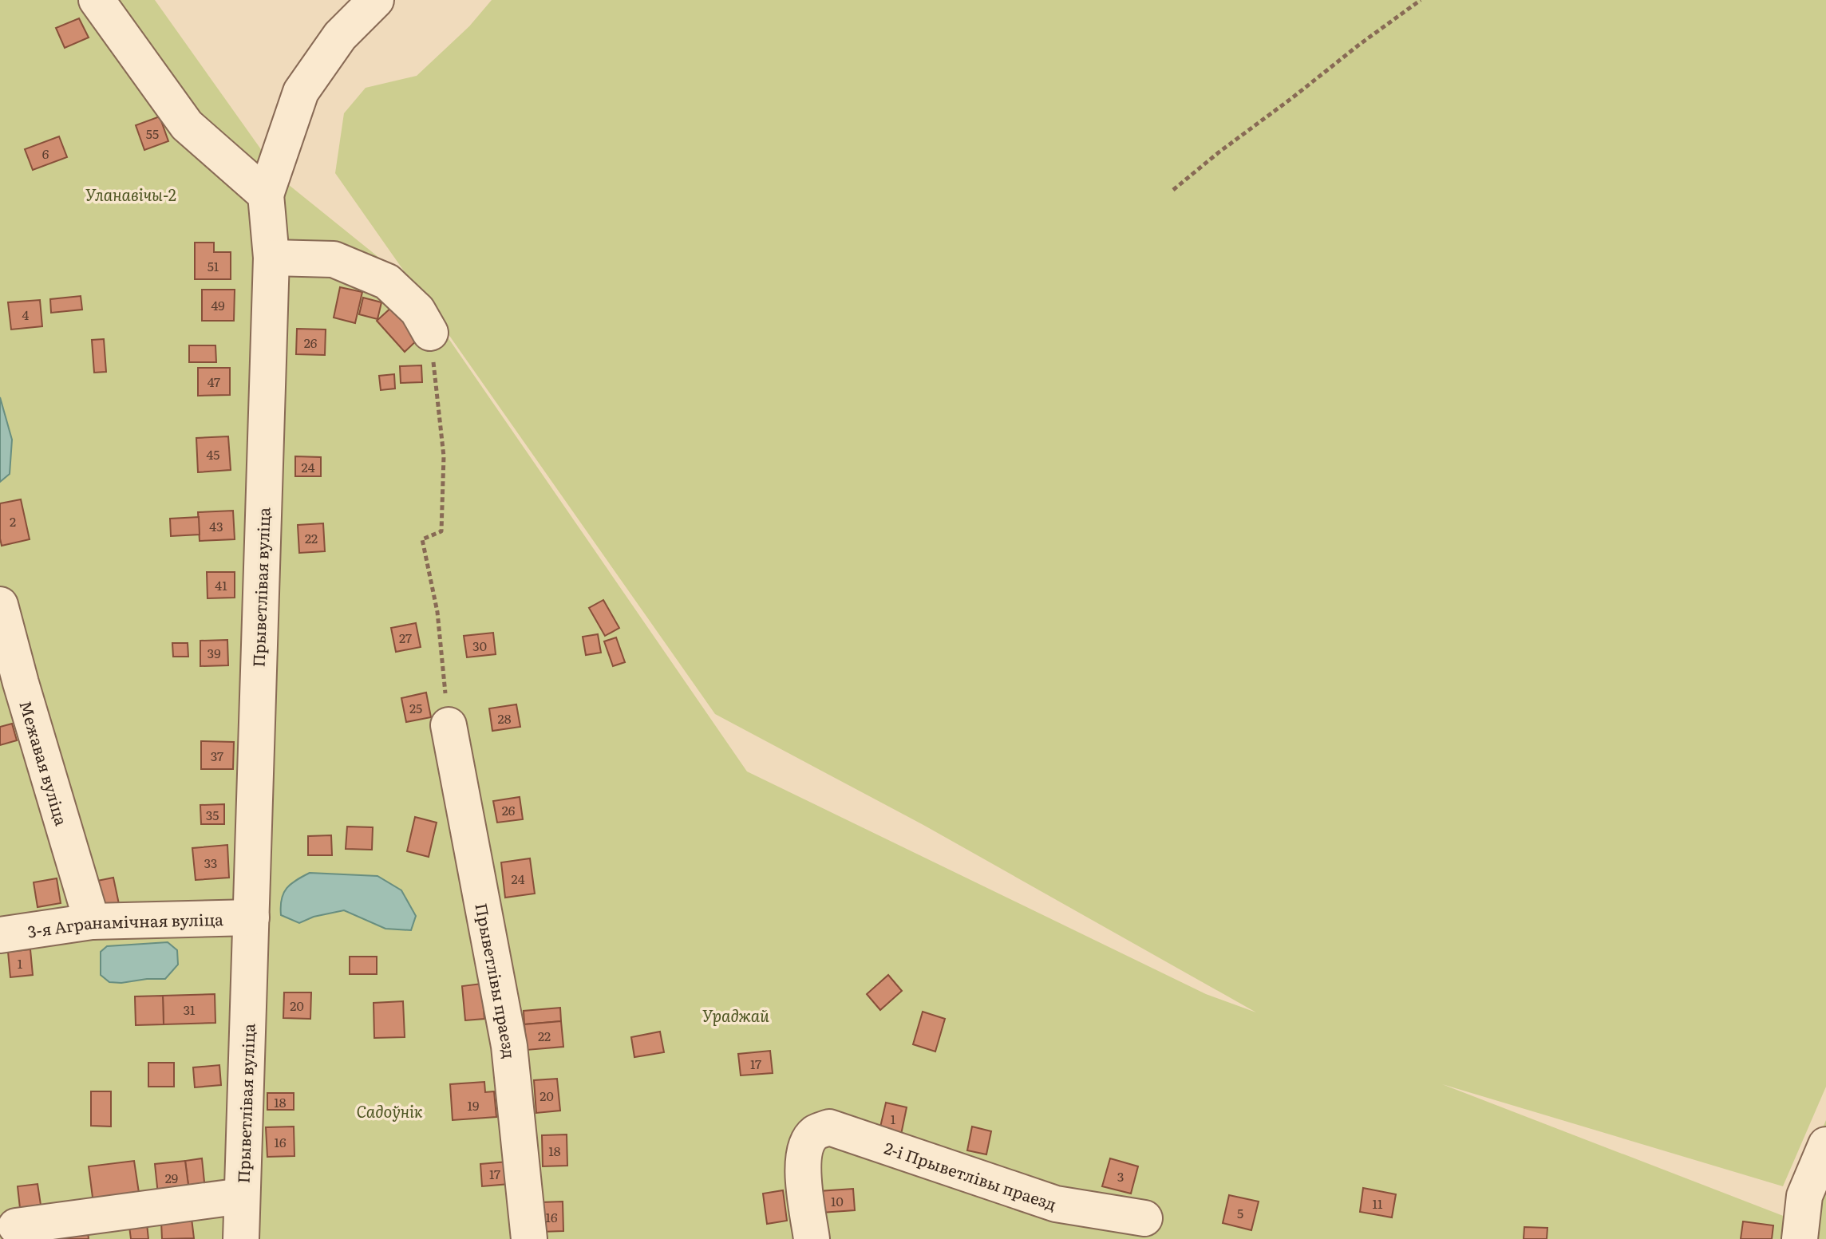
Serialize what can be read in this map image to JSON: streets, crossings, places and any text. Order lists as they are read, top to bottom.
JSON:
{
  "streets": {
    "street": [
      "Прыветлівая вуліца",
      "Межавая вуліца",
      "3-я Агранамічная вуліца",
      "Прыветлівы праезд",
      "2-і Прыветлівы праезд"
    ]
  },
  "crossings": [
    ["Прыветлівая вуліца", "3-я Агранамічная вуліца"],
    ["Межавая вуліца", "3-я Агранамічная вуліца"]
  ],
  "parks": ["Уланавічы-2", "Ураджай", "Садоўнік"],
  "house_numbers": [
    "55",
    "6",
    "51",
    "49",
    "4",
    "26",
    "47",
    "45",
    "24",
    "2",
    "43",
    "22",
    "41",
    "27",
    "30",
    "39",
    "25",
    "28",
    "37",
    "26",
    "35",
    "33",
    "24",
    "1",
    "20",
    "31",
    "22",
    "17",
    "20",
    "18",
    "19",
    "1",
    "16",
    "18",
    "17",
    "3",
    "29",
    "10",
    "11",
    "5",
    "16"
  ]
}
